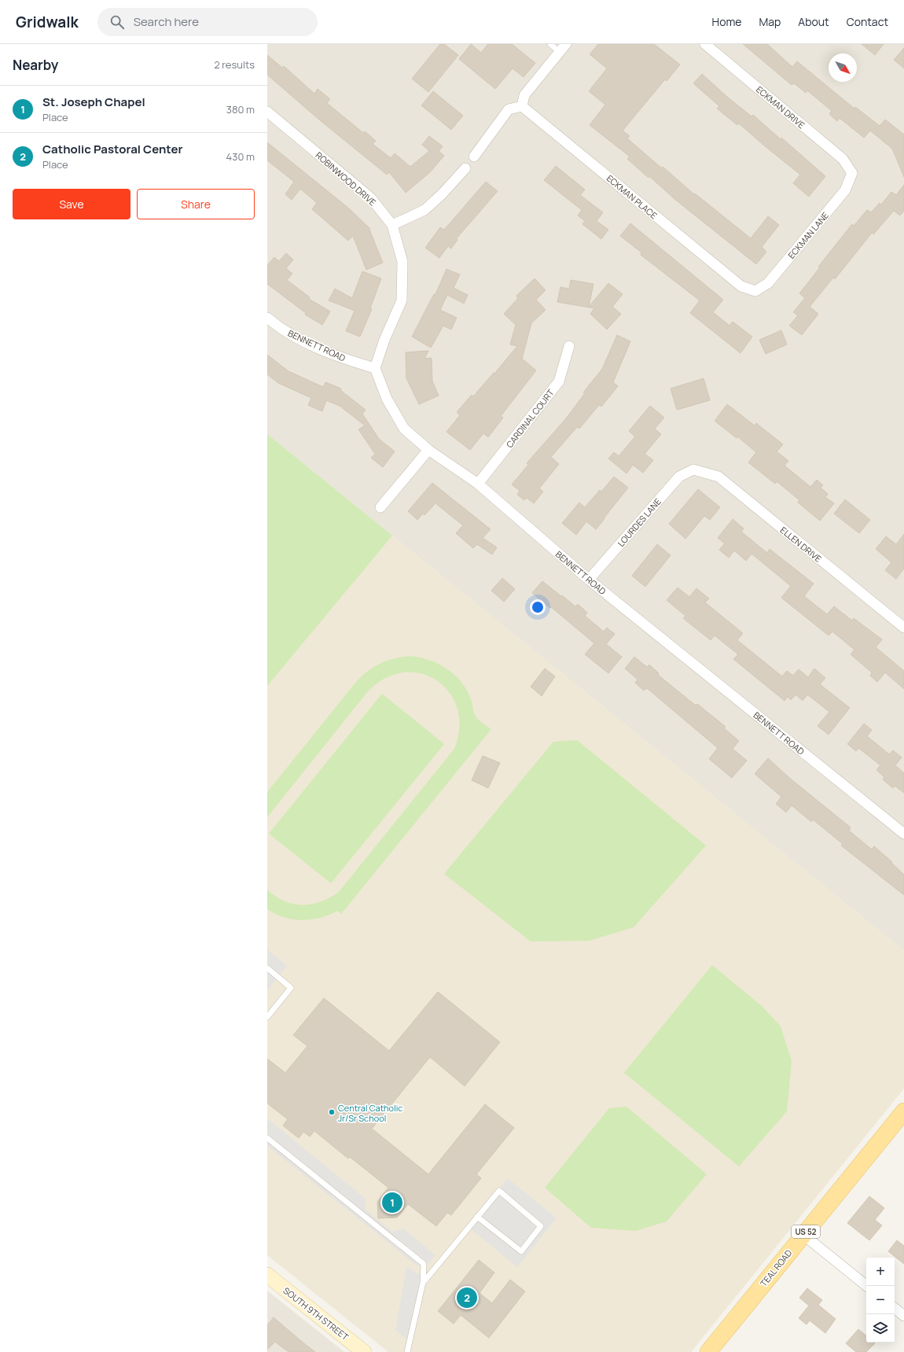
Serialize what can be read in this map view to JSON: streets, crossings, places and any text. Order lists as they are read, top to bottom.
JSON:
{
  "streets": {
    "main road": ["US 52", "TEAL ROAD"],
    "street": [
      "ECKMAN DRIVE",
      "ROBINWOOD DRIVE",
      "ECKMAN PLACE",
      "ECKMAN LANE",
      "BENNETT ROAD",
      "CARDINAL COURT",
      "LOURDES LANE",
      "ELLEN DRIVE",
      "SOUTH 9TH STREET"
    ]
  },
  "crossings": [
    ["ECKMAN DRIVE", "ECKMAN LANE"],
    ["ROBINWOOD DRIVE", "BENNETT ROAD"],
    ["ECKMAN PLACE", "ECKMAN LANE"],
    ["BENNETT ROAD", "CARDINAL COURT"],
    ["BENNETT ROAD", "LOURDES LANE"],
    ["LOURDES LANE", "ELLEN DRIVE"]
  ],
  "places": ["Central Catholic Jr/Sr School"],
  "north": "bottom right",
  "page": {
    "header": "Gridwalk",
    "search": "Search here",
    "nav": [
      "Home",
      "Map",
      "About",
      "Contact"
    ],
    "heading": ["Nearby", "2 results"],
    "list": [
      {
        "mark": "1",
        "name": "St. Joseph Chapel",
        "note": "Place",
        "value": "380 m"
      },
      {
        "mark": "2",
        "name": "Catholic Pastoral Center",
        "note": "Place",
        "value": "430 m"
      }
    ],
    "buttons": ["Save", "Share"],
    "pins": ["1", "2"],
    "map_buttons": ["+", "−"]
  }
}
